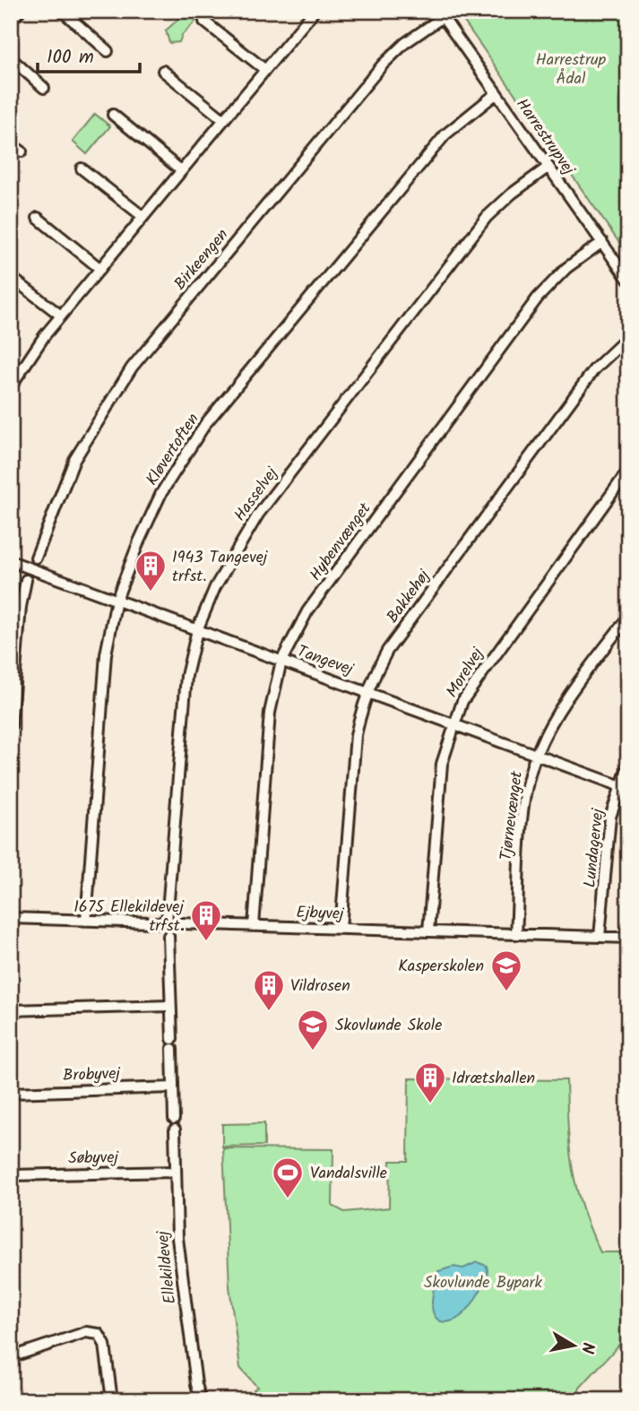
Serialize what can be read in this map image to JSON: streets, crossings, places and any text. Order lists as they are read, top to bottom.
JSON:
{
  "streets": {
    "street": [
      "Harrestrupvej",
      "Birkeengen",
      "Kløvertoften",
      "Hasselvej",
      "Hybenvænget",
      "Bakkehøj",
      "Tangevej",
      "Morelvej",
      "Tjørnevænget",
      "Lundagervej",
      "Ejbyvej",
      "Brobyvej",
      "Søbyvej",
      "Ellekildevej"
    ]
  },
  "crossings": [
    ["Harrestrupvej", "Birkeengen"],
    ["Harrestrupvej", "Kløvertoften"],
    ["Harrestrupvej", "Hasselvej"],
    ["Harrestrupvej", "Hybenvænget"],
    ["Kløvertoften", "Tangevej"],
    ["Kløvertoften", "Ejbyvej"],
    ["Hasselvej", "Tangevej"],
    ["Hasselvej", "Ejbyvej"],
    ["Hybenvænget", "Tangevej"],
    ["Hybenvænget", "Ejbyvej"],
    ["Bakkehøj", "Tangevej"],
    ["Bakkehøj", "Ejbyvej"],
    ["Tangevej", "Morelvej"],
    ["Tangevej", "Tjørnevænget"],
    ["Tangevej", "Lundagervej"],
    ["Morelvej", "Ejbyvej"],
    ["Tjørnevænget", "Ejbyvej"],
    ["Lundagervej", "Ejbyvej"],
    ["Søbyvej", "Ellekildevej"]
  ],
  "parks": ["Harrestrup Ådal", "Skovlunde Bypark"],
  "places": {
    "building": [
      "1943 Tangevej trfst.",
      "1675 Ellekildevej trfst.",
      "Vildrosen",
      "Idrætshallen"
    ],
    "school or university": ["Kasperskolen", "Skovlunde Skole"],
    "sports": ["Vandalsville"]
  },
  "scale_bar": "100 m",
  "north": "right"
}
